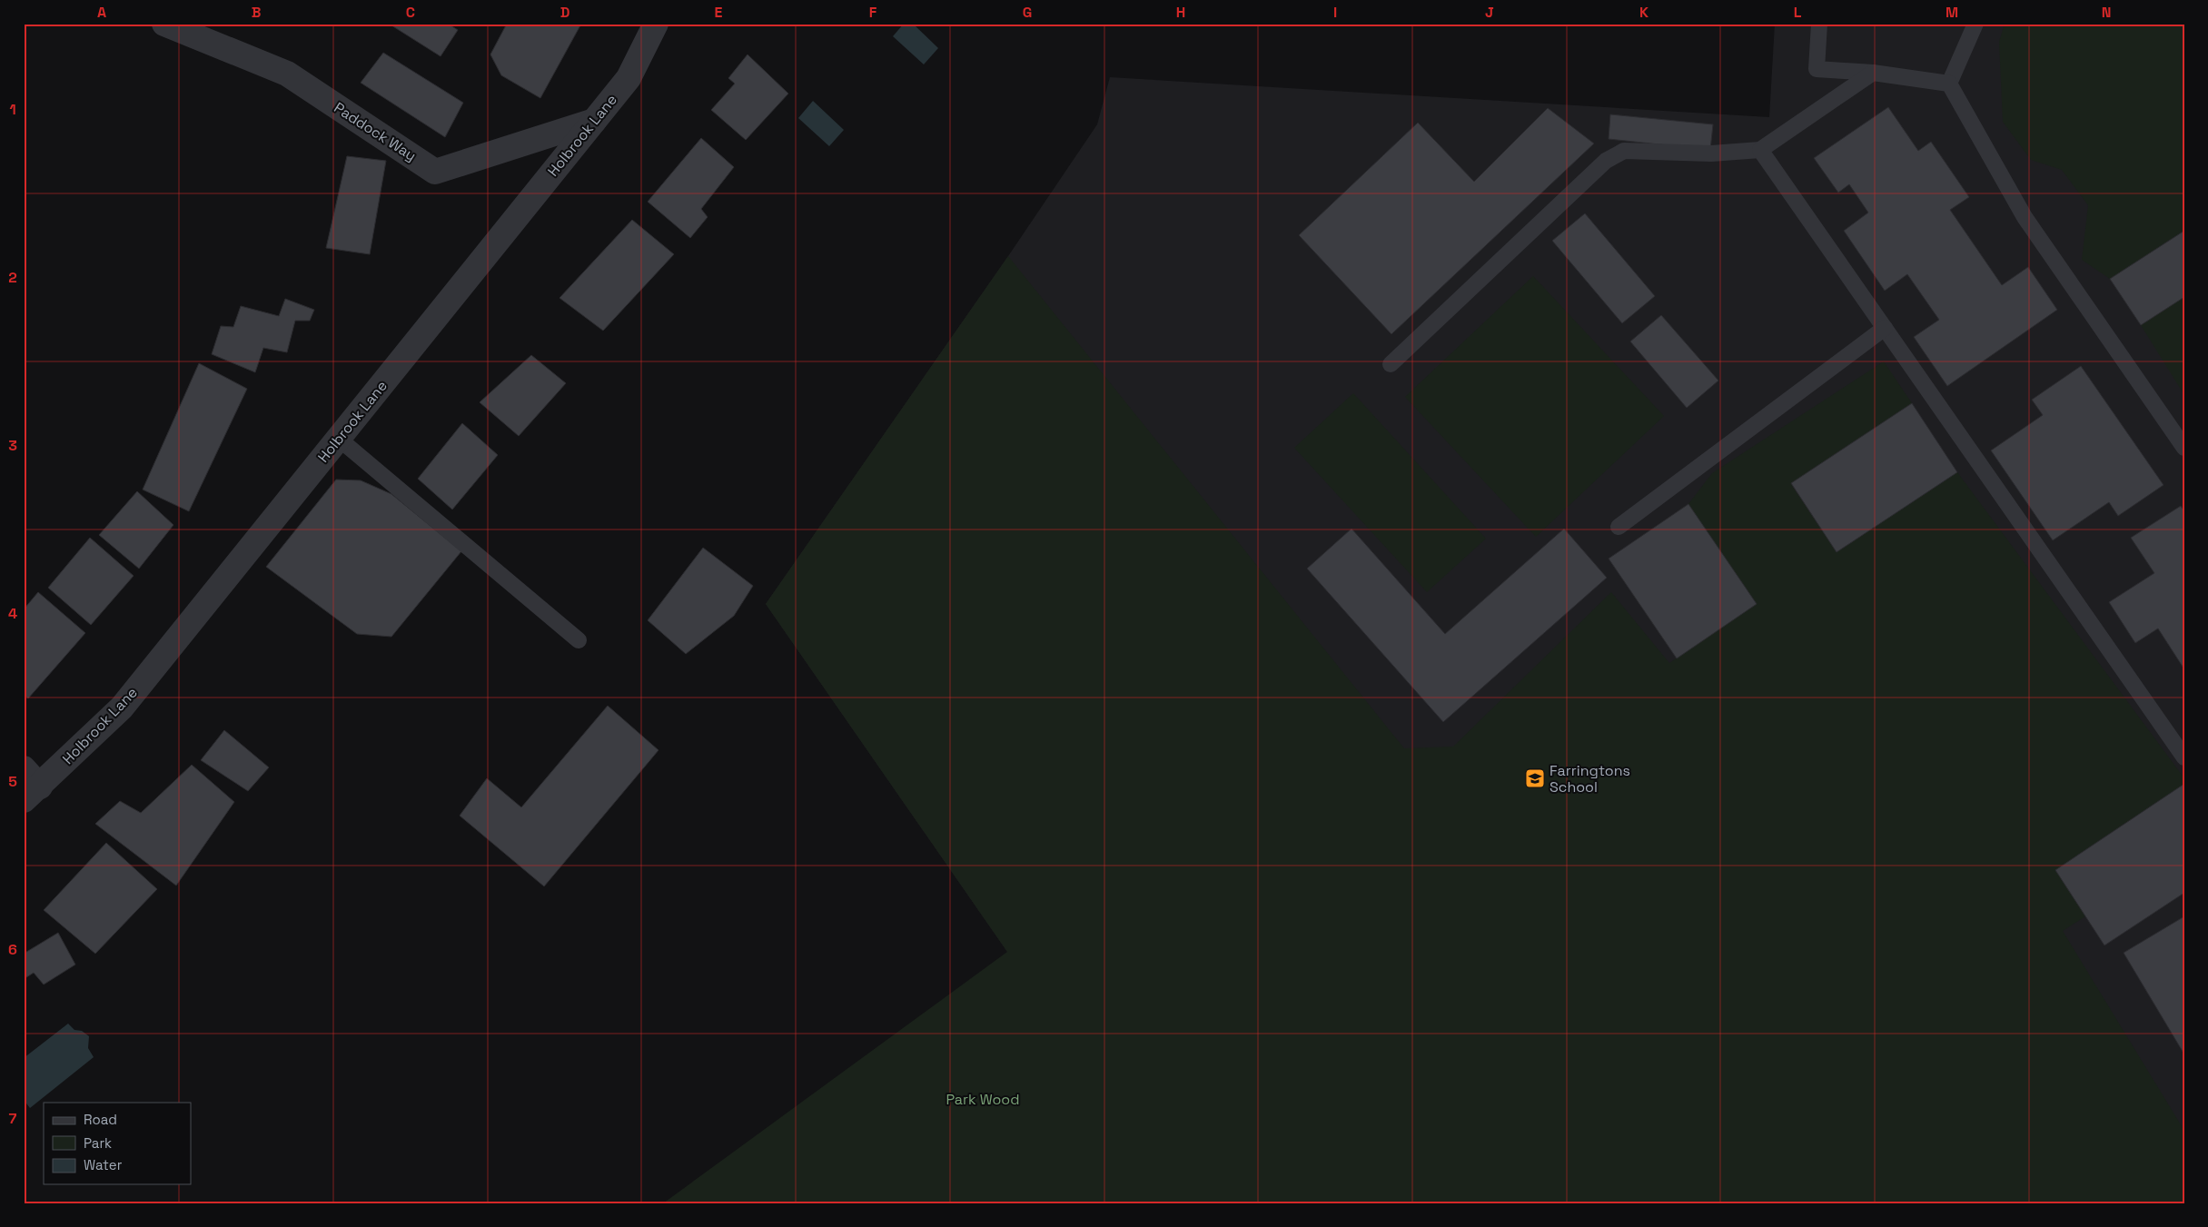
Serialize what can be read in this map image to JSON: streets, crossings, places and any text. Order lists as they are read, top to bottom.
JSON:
{
  "streets": {
    "street": ["Paddock Way", "Holbrook Lane"]
  },
  "crossings": [
    ["Paddock Way", "Holbrook Lane"]
  ],
  "parks": ["Park Wood"],
  "places": {
    "school or university": ["Farringtons School"]
  },
  "legend": ["Road", "Park", "Water"],
  "grid": {
    "columns": [
      "A",
      "B",
      "C",
      "D",
      "E",
      "F",
      "G",
      "H",
      "I",
      "J",
      "K",
      "L",
      "M",
      "N"
    ],
    "rows": [
      "1",
      "2",
      "3",
      "4",
      "5",
      "6",
      "7"
    ]
  }
}
